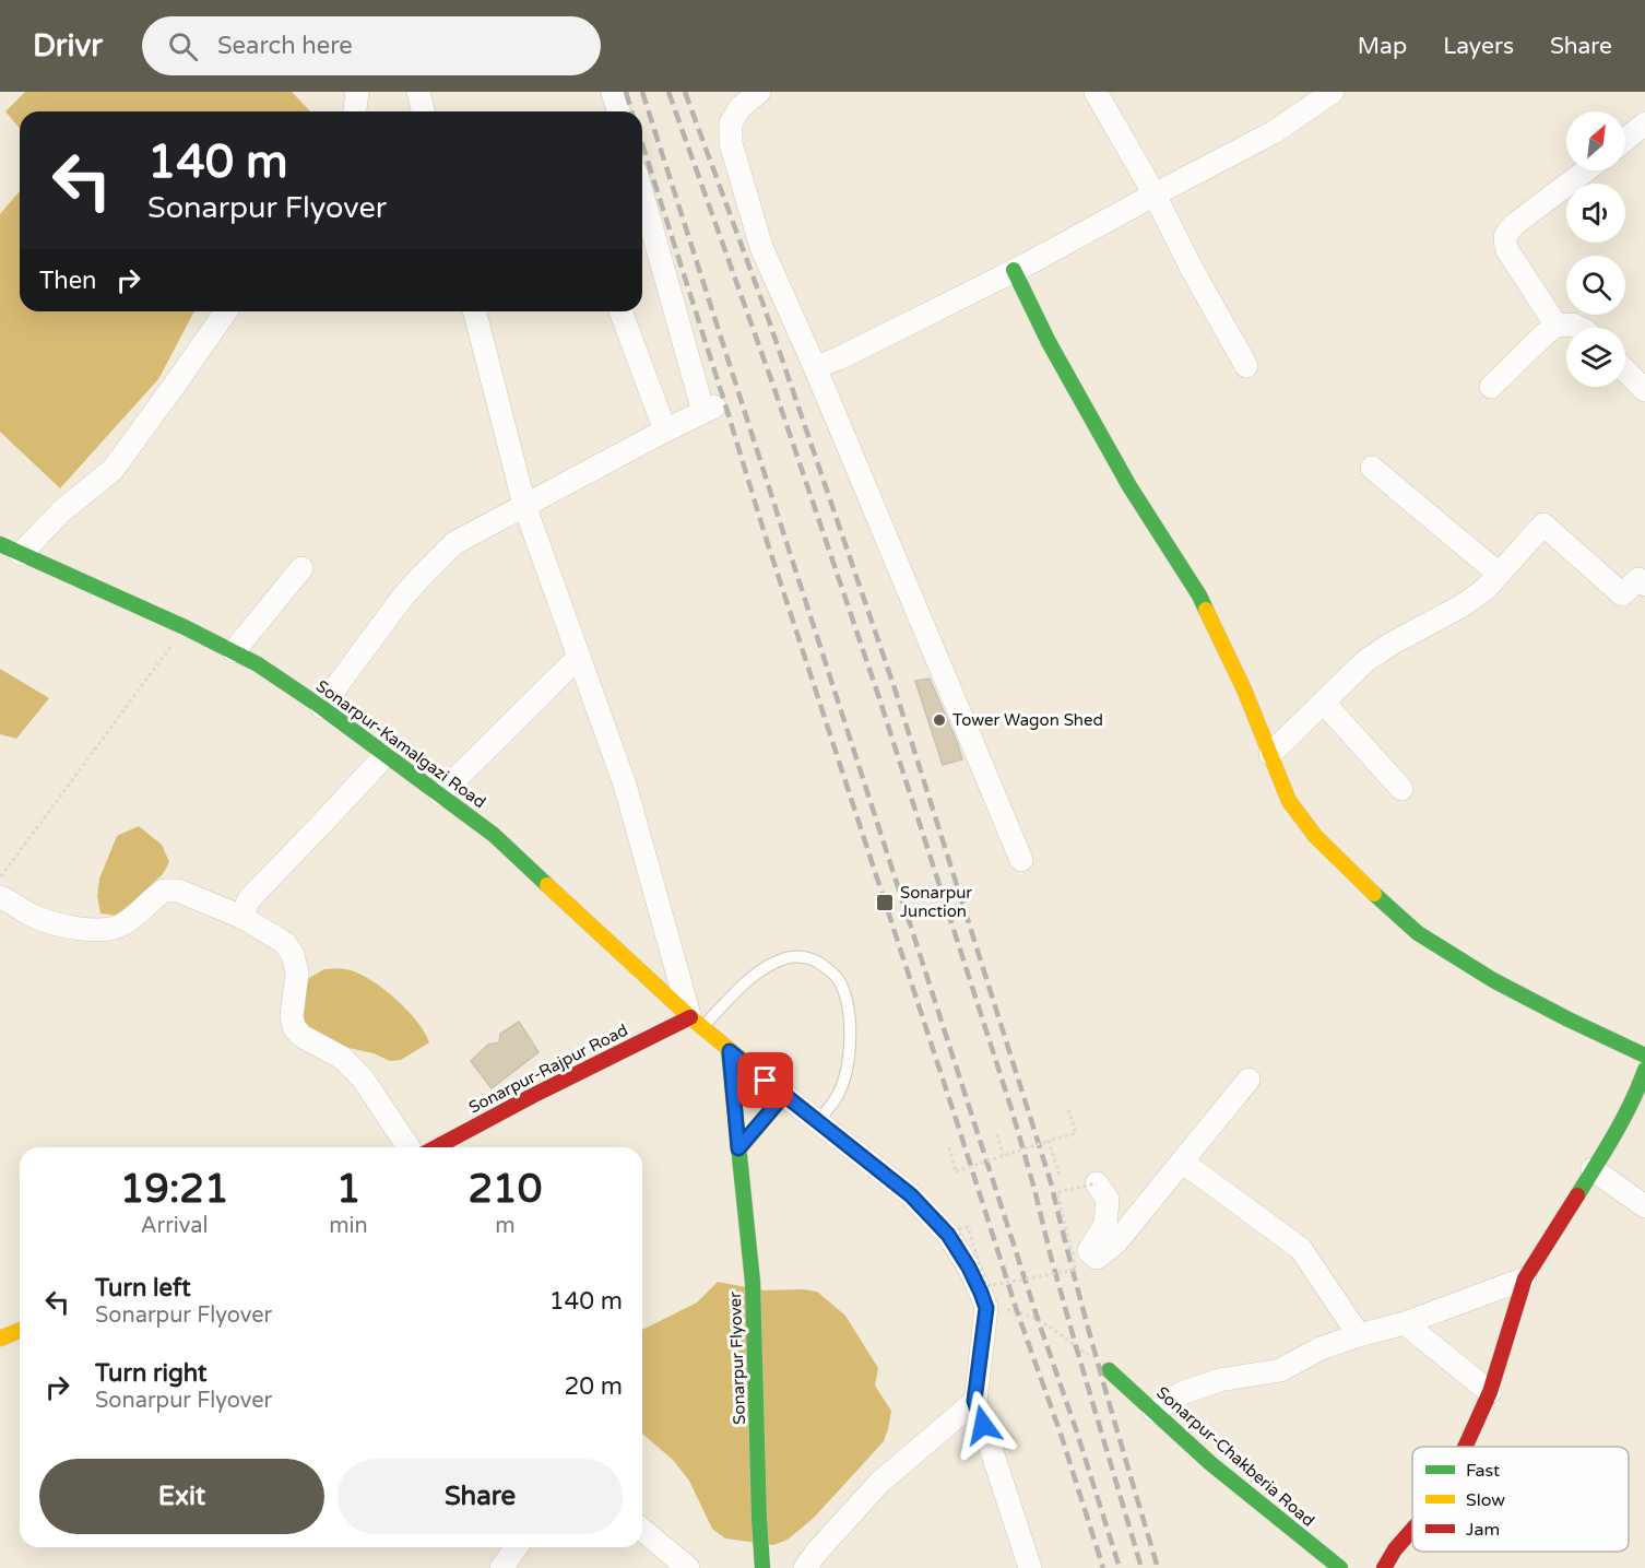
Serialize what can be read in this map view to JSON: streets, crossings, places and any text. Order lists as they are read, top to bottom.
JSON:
{
  "streets": {
    "main road": [
      "Sonarpur-Kamalgazi Road",
      "Sonarpur-Rajpur Road",
      "Sonarpur Flyover",
      "Sonarpur-Chakberia Road"
    ]
  },
  "crossings": [
    ["Sonarpur-Kamalgazi Road", "Sonarpur-Rajpur Road"],
    ["Sonarpur-Kamalgazi Road", "Sonarpur Flyover"]
  ],
  "places": {
    "other": ["Tower Wagon Shed"],
    "transit": ["Sonarpur Junction"]
  },
  "legend": ["Fast", "Slow", "Jam"],
  "north": "top right",
  "page": {
    "header": "Drivr",
    "search": "Search here",
    "nav": ["Map", "Layers", "Share"],
    "turn": ["140 m", "Sonarpur Flyover"],
    "then": "Then",
    "eta": [
      "19:21",
      "Arrival",
      "1",
      "min",
      "210",
      "m"
    ],
    "list": [
      {
        "name": "Turn left",
        "note": "Sonarpur Flyover",
        "value": "140 m"
      },
      {
        "name": "Turn right",
        "note": "Sonarpur Flyover",
        "value": "20 m"
      }
    ],
    "buttons": ["Exit", "Share"]
  }
}
